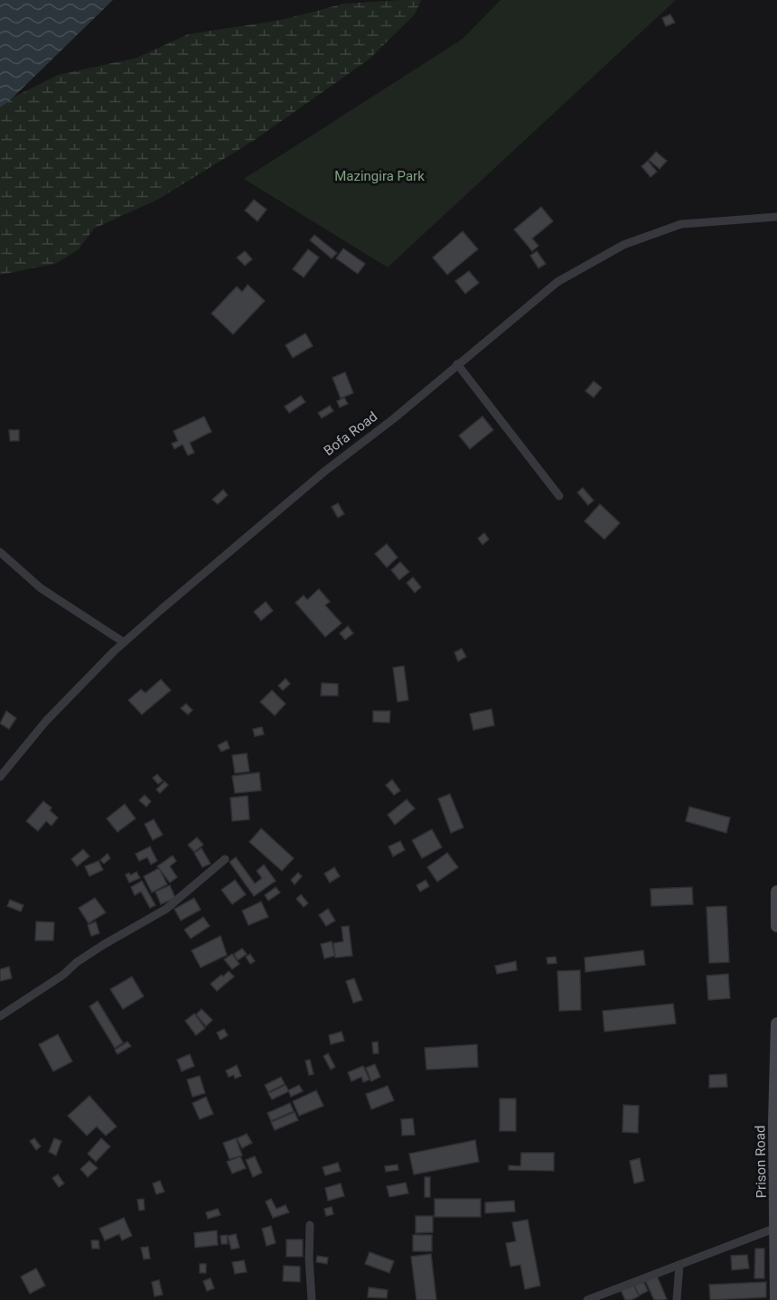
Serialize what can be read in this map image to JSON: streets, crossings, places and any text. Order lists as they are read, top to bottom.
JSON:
{
  "streets": {
    "street": ["Bofa Road", "Prison Road"]
  },
  "parks": ["Mazingira Park"]
}
